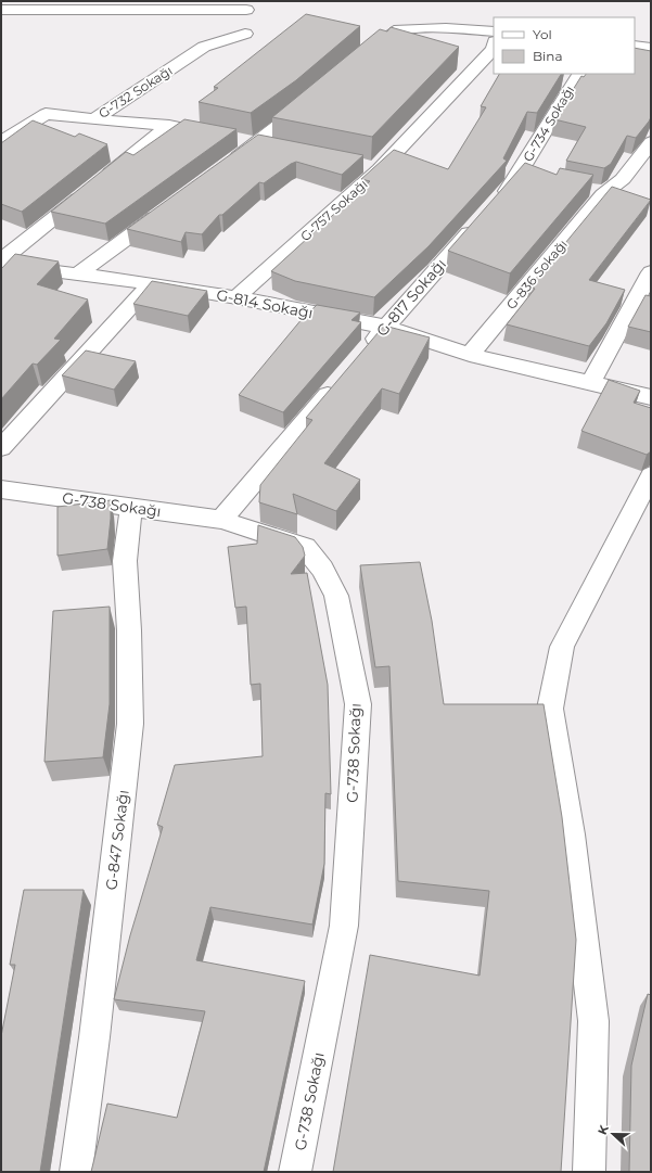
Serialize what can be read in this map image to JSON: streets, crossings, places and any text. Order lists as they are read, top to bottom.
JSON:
{
  "streets": {
    "street": [
      "G-732 Sokağı",
      "G-734 Sokağı",
      "G-757 Sokağı",
      "G-836 Sokağı",
      "G-817 Sokağı",
      "G-814 Sokağı",
      "G-738 Sokağı",
      "G-847 Sokağı"
    ]
  },
  "crossings": [
    ["G-757 Sokağı", "G-814 Sokağı"],
    ["G-836 Sokağı", "G-814 Sokağı"],
    ["G-817 Sokağı", "G-814 Sokağı"],
    ["G-738 Sokağı", "G-847 Sokağı"]
  ],
  "legend": ["Yol", "Bina"],
  "north": "left"
}
